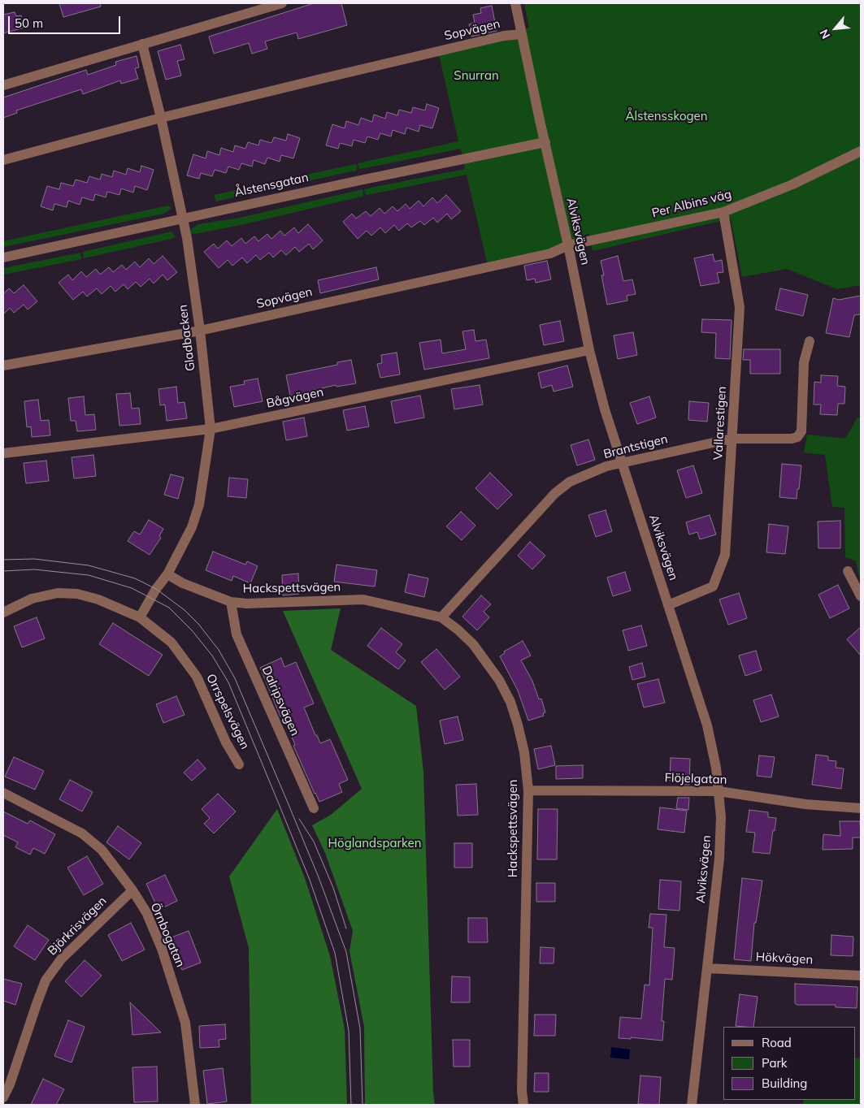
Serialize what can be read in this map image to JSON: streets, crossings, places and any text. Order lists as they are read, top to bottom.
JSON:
{
  "streets": {
    "street": [
      "Sopvägen",
      "Ålstensgatan",
      "Per Albins väg",
      "Alviksvägen",
      "Gladbacken",
      "Bågvägen",
      "Vallarestigen",
      "Brantstigen",
      "Hackspettsvägen",
      "Dalripsvägen",
      "Orrspelsvägen",
      "Flöjelgatan",
      "Björkrisvägen",
      "Örnbogatan",
      "Hökvägen"
    ]
  },
  "crossings": [
    ["Sopvägen", "Per Albins väg"],
    ["Sopvägen", "Alviksvägen"],
    ["Sopvägen", "Gladbacken"],
    ["Ålstensgatan", "Alviksvägen"],
    ["Ålstensgatan", "Gladbacken"],
    ["Per Albins väg", "Alviksvägen"],
    ["Per Albins väg", "Vallarestigen"],
    ["Alviksvägen", "Bågvägen"],
    ["Alviksvägen", "Vallarestigen"],
    ["Alviksvägen", "Brantstigen"],
    ["Alviksvägen", "Flöjelgatan"],
    ["Alviksvägen", "Hökvägen"],
    ["Gladbacken", "Bågvägen"],
    ["Gladbacken", "Hackspettsvägen"],
    ["Gladbacken", "Orrspelsvägen"],
    ["Vallarestigen", "Brantstigen"],
    ["Brantstigen", "Hackspettsvägen"],
    ["Hackspettsvägen", "Dalripsvägen"],
    ["Hackspettsvägen", "Flöjelgatan"],
    ["Björkrisvägen", "Örnbogatan"]
  ],
  "parks": ["Snurran", "Ålstensskogen", "Höglandsparken"],
  "legend": ["Road", "Park", "Building"],
  "scale_bar": "50 m",
  "north": "bottom left"
}
